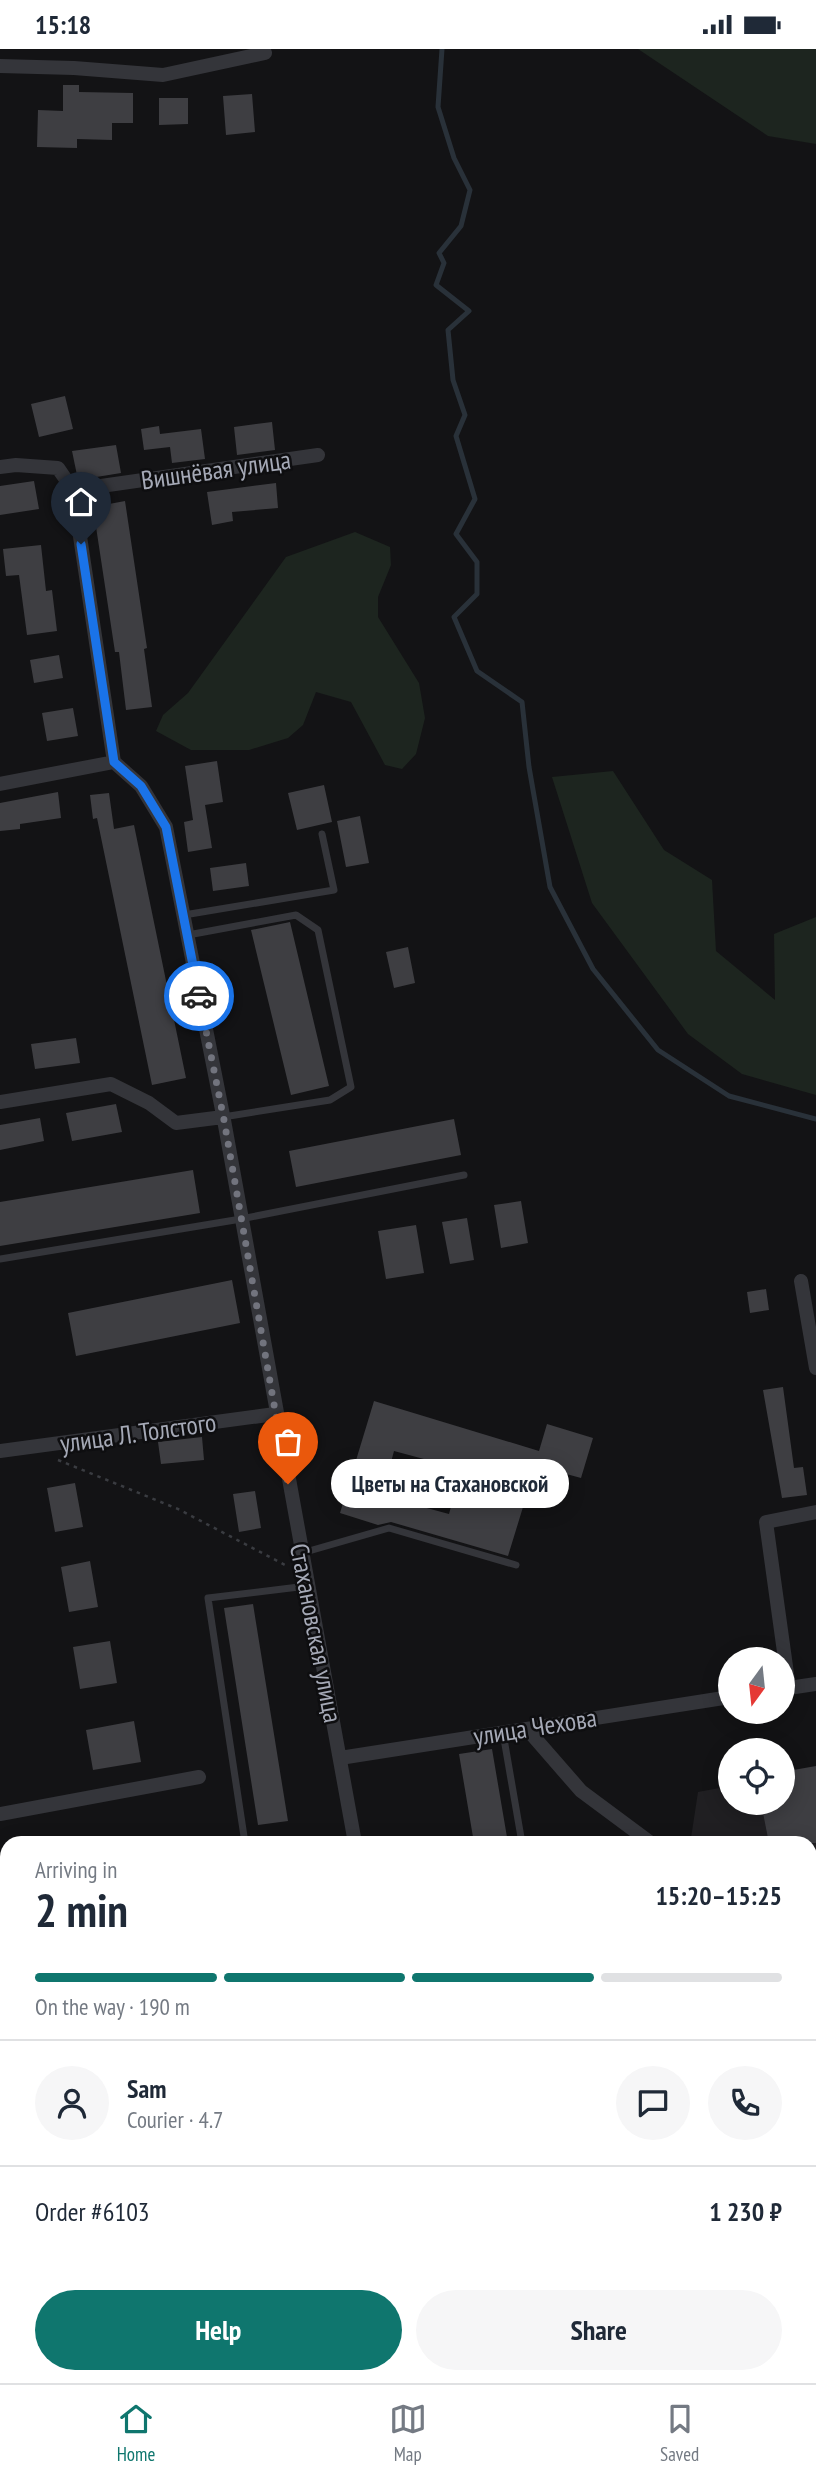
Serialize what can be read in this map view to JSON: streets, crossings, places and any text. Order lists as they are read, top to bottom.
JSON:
{
  "streets": {
    "street": [
      "Вишнёвая улица",
      "улица Л. Толстого",
      "Стахановская улица",
      "улица Чехова"
    ]
  },
  "crossings": [
    ["улица Л. Толстого", "Стахановская улица"],
    ["Стахановская улица", "улица Чехова"]
  ],
  "places": ["Цветы на Стахановской"],
  "north": "bottom",
  "page": {
    "status": "15:18",
    "bubble": "Цветы на Стахановской",
    "heading": ["2 min", "Arriving in", "15:20–15:25"],
    "panel": [
      "Sam",
      "Courier · 4.7",
      "Order #6103",
      "1 230 ₽"
    ],
    "bar": "On the way · 190 m",
    "buttons": ["Help", "Share"],
    "tabs": ["Home", "Map", "Saved"]
  }
}
